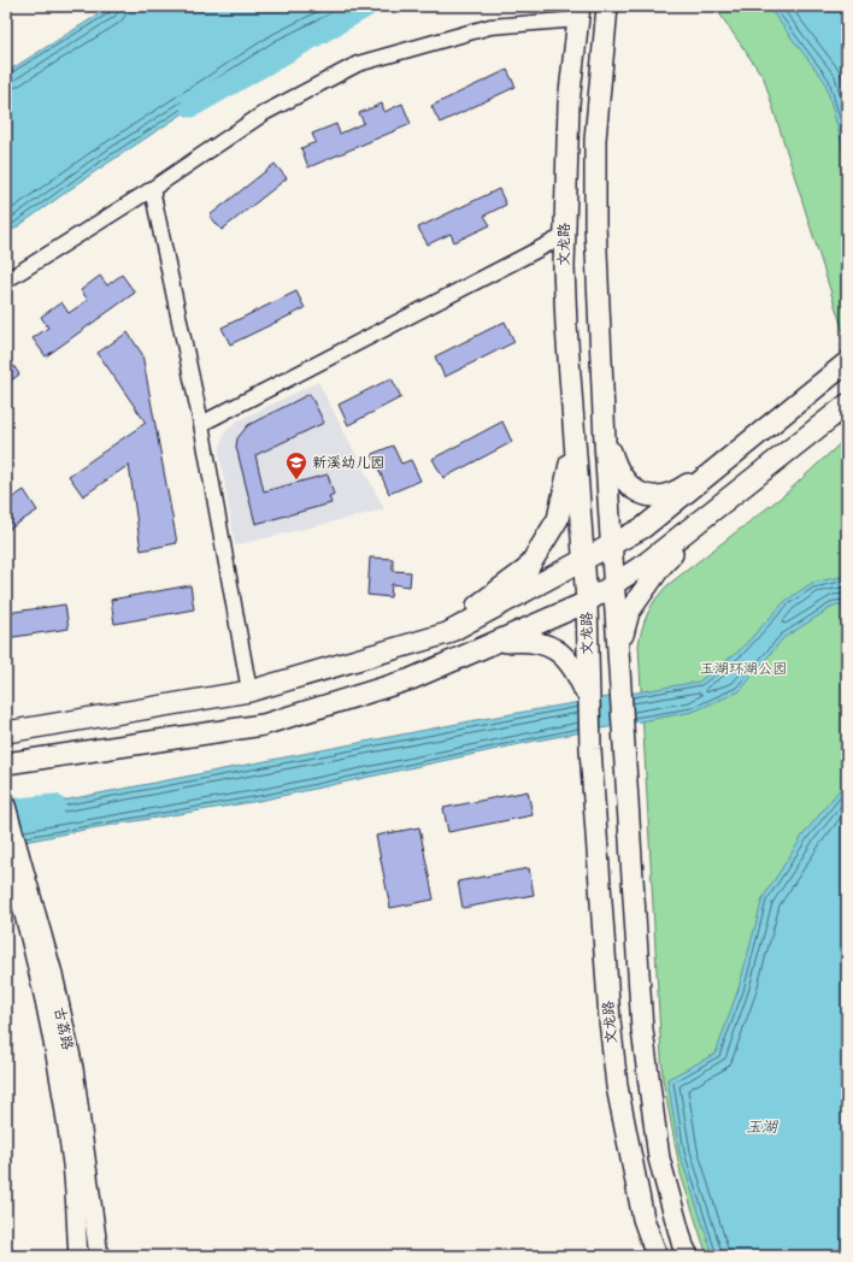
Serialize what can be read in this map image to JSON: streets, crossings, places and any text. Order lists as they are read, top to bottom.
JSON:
{
  "streets": {
    "main road": ["文龙路"],
    "street": ["古荔路"]
  },
  "water": ["玉湖"],
  "parks": ["玉湖环湖公园"],
  "places": {
    "school or university": ["新溪幼儿园"]
  }
}
